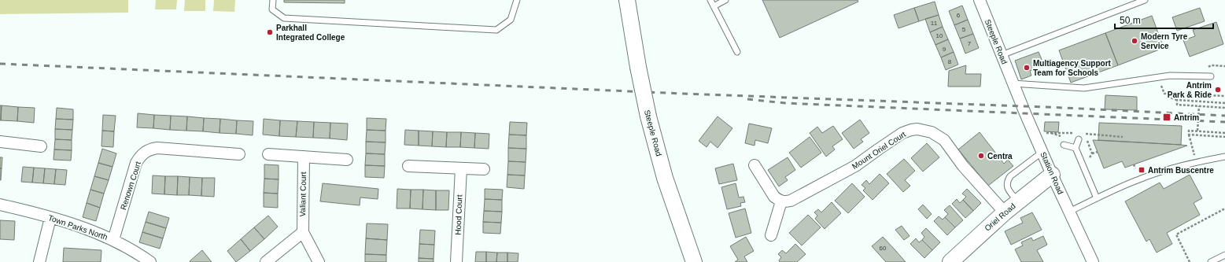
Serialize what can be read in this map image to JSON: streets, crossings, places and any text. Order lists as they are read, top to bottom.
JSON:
{
  "streets": {
    "street": [
      "Steeple Road",
      "Mount Oriel Court",
      "Station Road",
      "Renown Court",
      "Valiant Court",
      "Hood Court",
      "Oriel Road",
      "Town Parks North"
    ]
  },
  "crossings": [
    ["Steeple Road", "Station Road"],
    ["Mount Oriel Court", "Oriel Road"],
    ["Station Road", "Oriel Road"],
    ["Renown Court", "Town Parks North"]
  ],
  "places": {
    "other": [
      "Parkhall Integrated College",
      "Modern Tyre Service",
      "Multiagency Support Team for Schools",
      "Antrim Park & Ride",
      "Centra"
    ],
    "transit": ["Antrim", "Antrim Buscentre"]
  },
  "house_numbers": [
    "6",
    "11",
    "5",
    "10",
    "7",
    "9",
    "8",
    "60"
  ],
  "scale_bar": "50 m"
}
